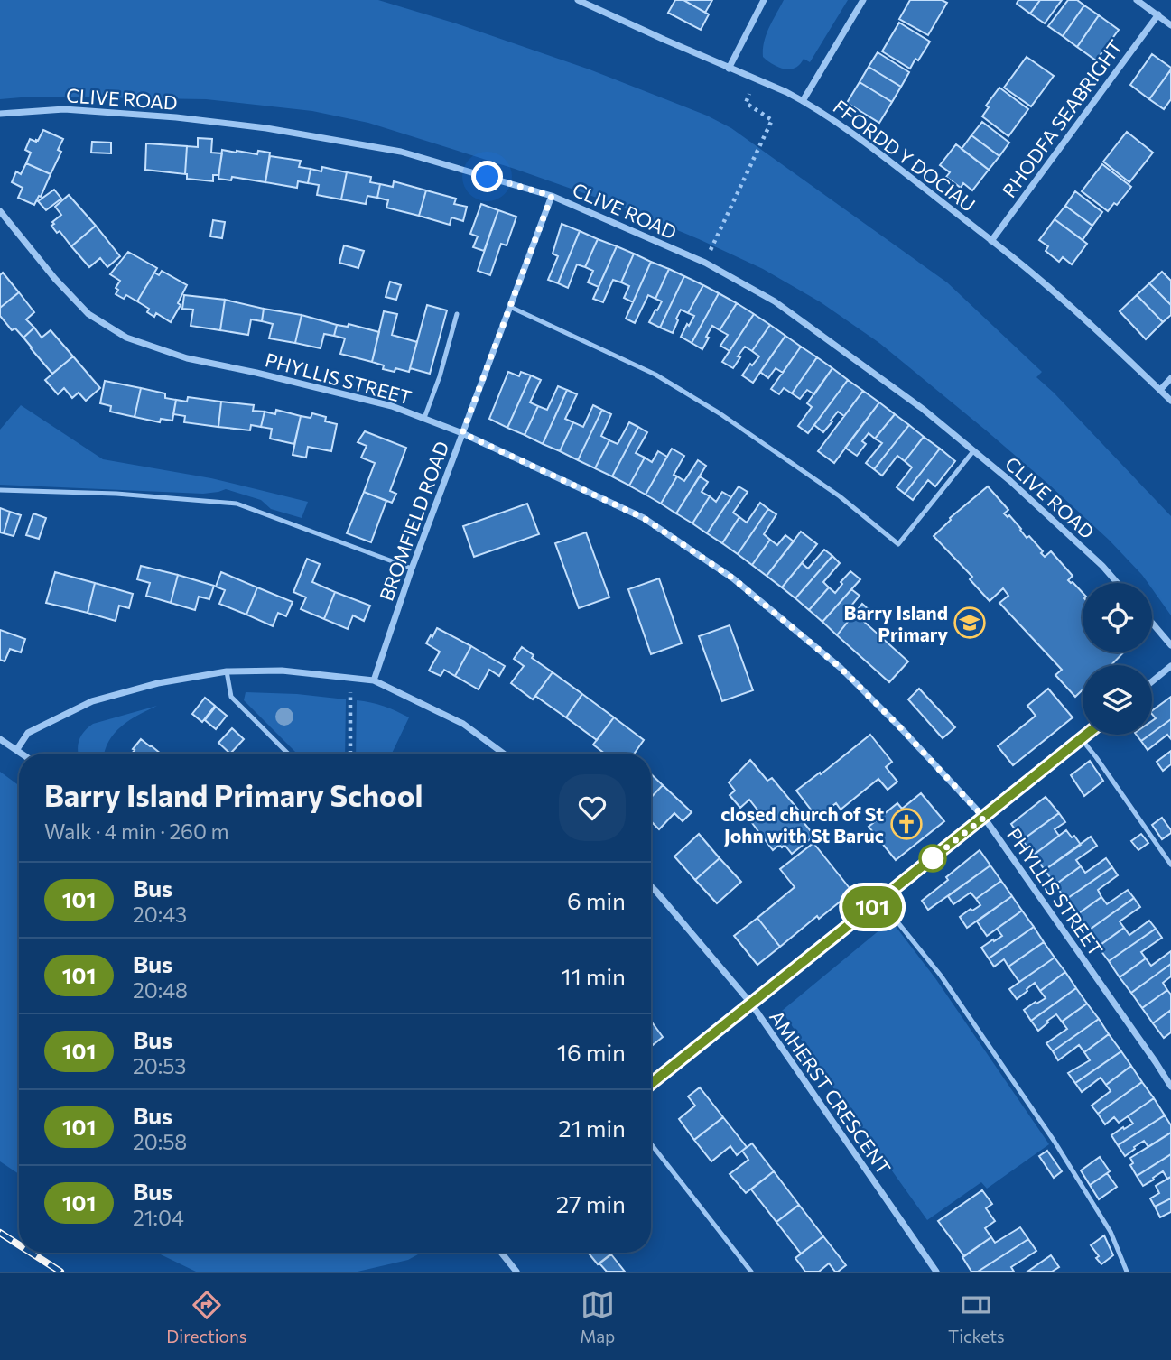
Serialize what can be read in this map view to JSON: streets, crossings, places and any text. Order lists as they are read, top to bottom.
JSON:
{
  "streets": {
    "street": [
      "CLIVE ROAD",
      "RHODFA SEABRIGHT",
      "FFORDD Y DOCIAU",
      "PHYLLIS STREET",
      "BROMFIELD ROAD",
      "AMHERST CRESCENT"
    ]
  },
  "crossings": [
    ["CLIVE ROAD", "BROMFIELD ROAD"],
    ["RHODFA SEABRIGHT", "FFORDD Y DOCIAU"],
    ["PHYLLIS STREET", "BROMFIELD ROAD"]
  ],
  "places": {
    "school or university": ["Barry Island Primary"],
    "church": ["closed church of St John with St Baruc"]
  },
  "lines": ["bus line 101"],
  "page": {
    "on_map": "101",
    "heading": ["Barry Island Primary School", "Walk · 4 min · 260 m"],
    "list": [
      {
        "mark": "101",
        "name": "Bus",
        "note": "20:43",
        "value": "6 min"
      },
      {
        "mark": "101",
        "name": "Bus",
        "note": "20:48",
        "value": "11 min"
      },
      {
        "mark": "101",
        "name": "Bus",
        "note": "20:53",
        "value": "16 min"
      },
      {
        "mark": "101",
        "name": "Bus",
        "note": "20:58",
        "value": "21 min"
      },
      {
        "mark": "101",
        "name": "Bus",
        "note": "21:04",
        "value": "27 min"
      }
    ],
    "tabs": ["Directions", "Map", "Tickets"]
  }
}
